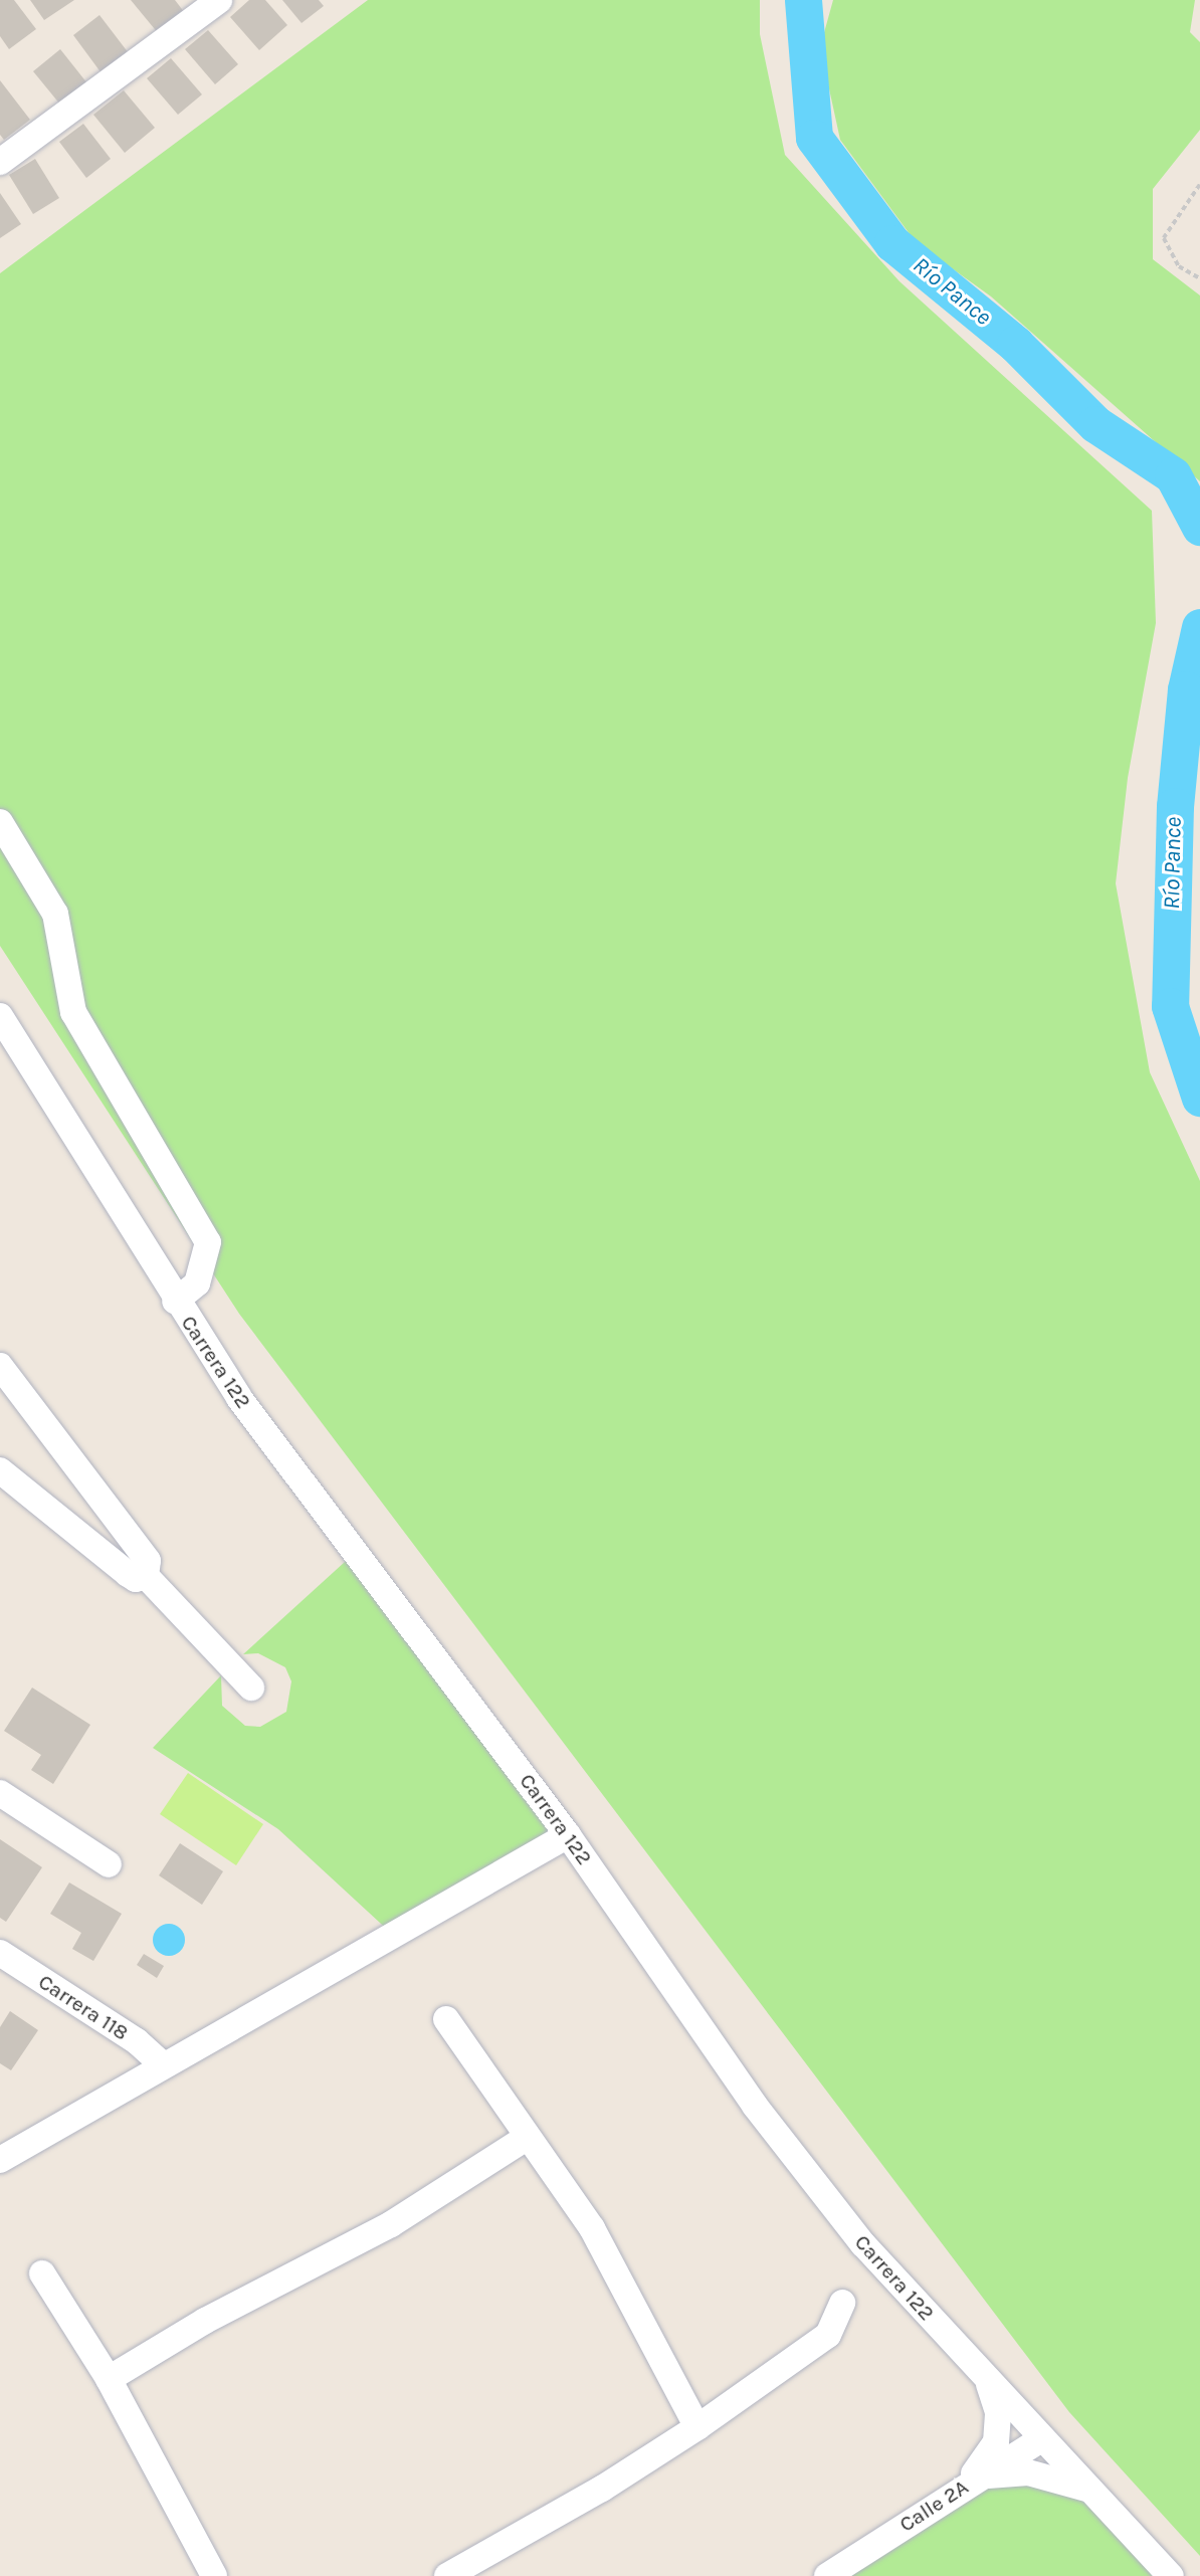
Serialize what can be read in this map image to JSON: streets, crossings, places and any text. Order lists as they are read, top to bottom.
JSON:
{
  "streets": {
    "street": ["Carrera 122", "Carrera 118", "Calle 2A"]
  },
  "crossings": [
    ["Carrera 122", "Calle 2A"]
  ],
  "water": ["Río Pance"]
}
